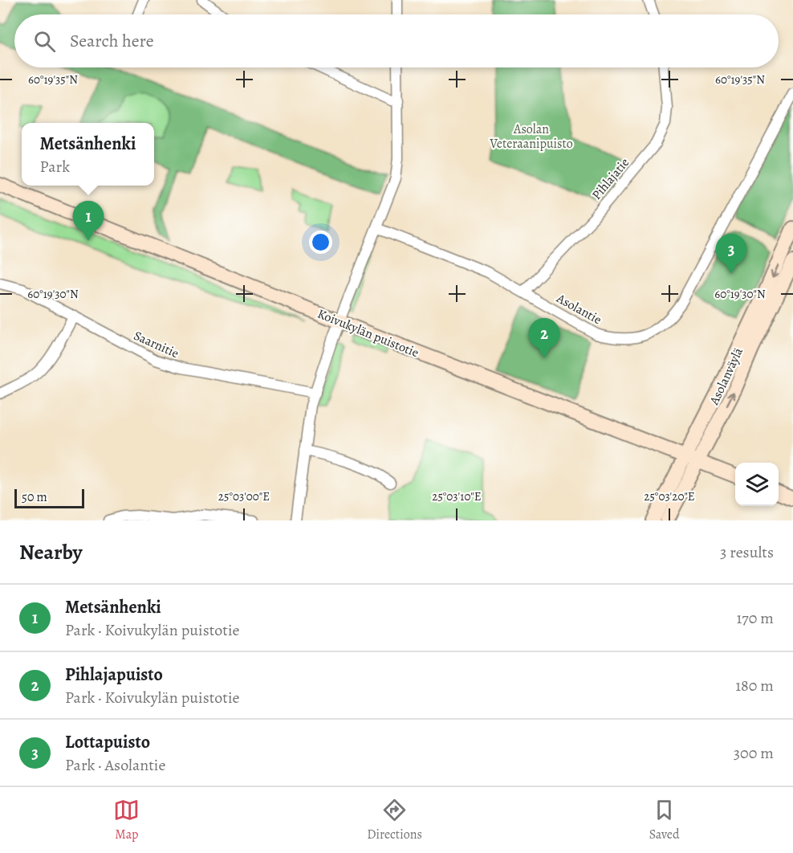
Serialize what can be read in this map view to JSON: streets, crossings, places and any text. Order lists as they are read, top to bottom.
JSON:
{
  "streets": {
    "street": [
      "Pihlajatie",
      "Asolantie",
      "Koivukylän puistotie",
      "Saarnitie",
      "Asolanväylä"
    ]
  },
  "crossings": [
    ["Pihlajatie", "Asolantie"],
    ["Koivukylän puistotie", "Asolanväylä"]
  ],
  "parks": ["Asolan Veteraanipuisto"],
  "scale_bar": "50 m",
  "page": {
    "search": "Search here",
    "popup": ["Metsänhenki", "Park"],
    "pins": ["1", "3", "2"],
    "scale": "50 m",
    "heading": ["Nearby", "3 results"],
    "list": [
      {
        "mark": "1",
        "name": "Metsänhenki",
        "note": "Park · Koivukylän puistotie",
        "value": "170 m"
      },
      {
        "mark": "2",
        "name": "Pihlajapuisto",
        "note": "Park · Koivukylän puistotie",
        "value": "180 m"
      },
      {
        "mark": "3",
        "name": "Lottapuisto",
        "note": "Park · Asolantie",
        "value": "300 m"
      }
    ],
    "nav": ["Map", "Directions", "Saved"]
  },
  "coordinates": [
    "60°19'35\"N",
    "60°19'30\"N",
    "25°03'00\"E",
    "25°03'10\"E",
    "25°03'20\"E"
  ]
}
